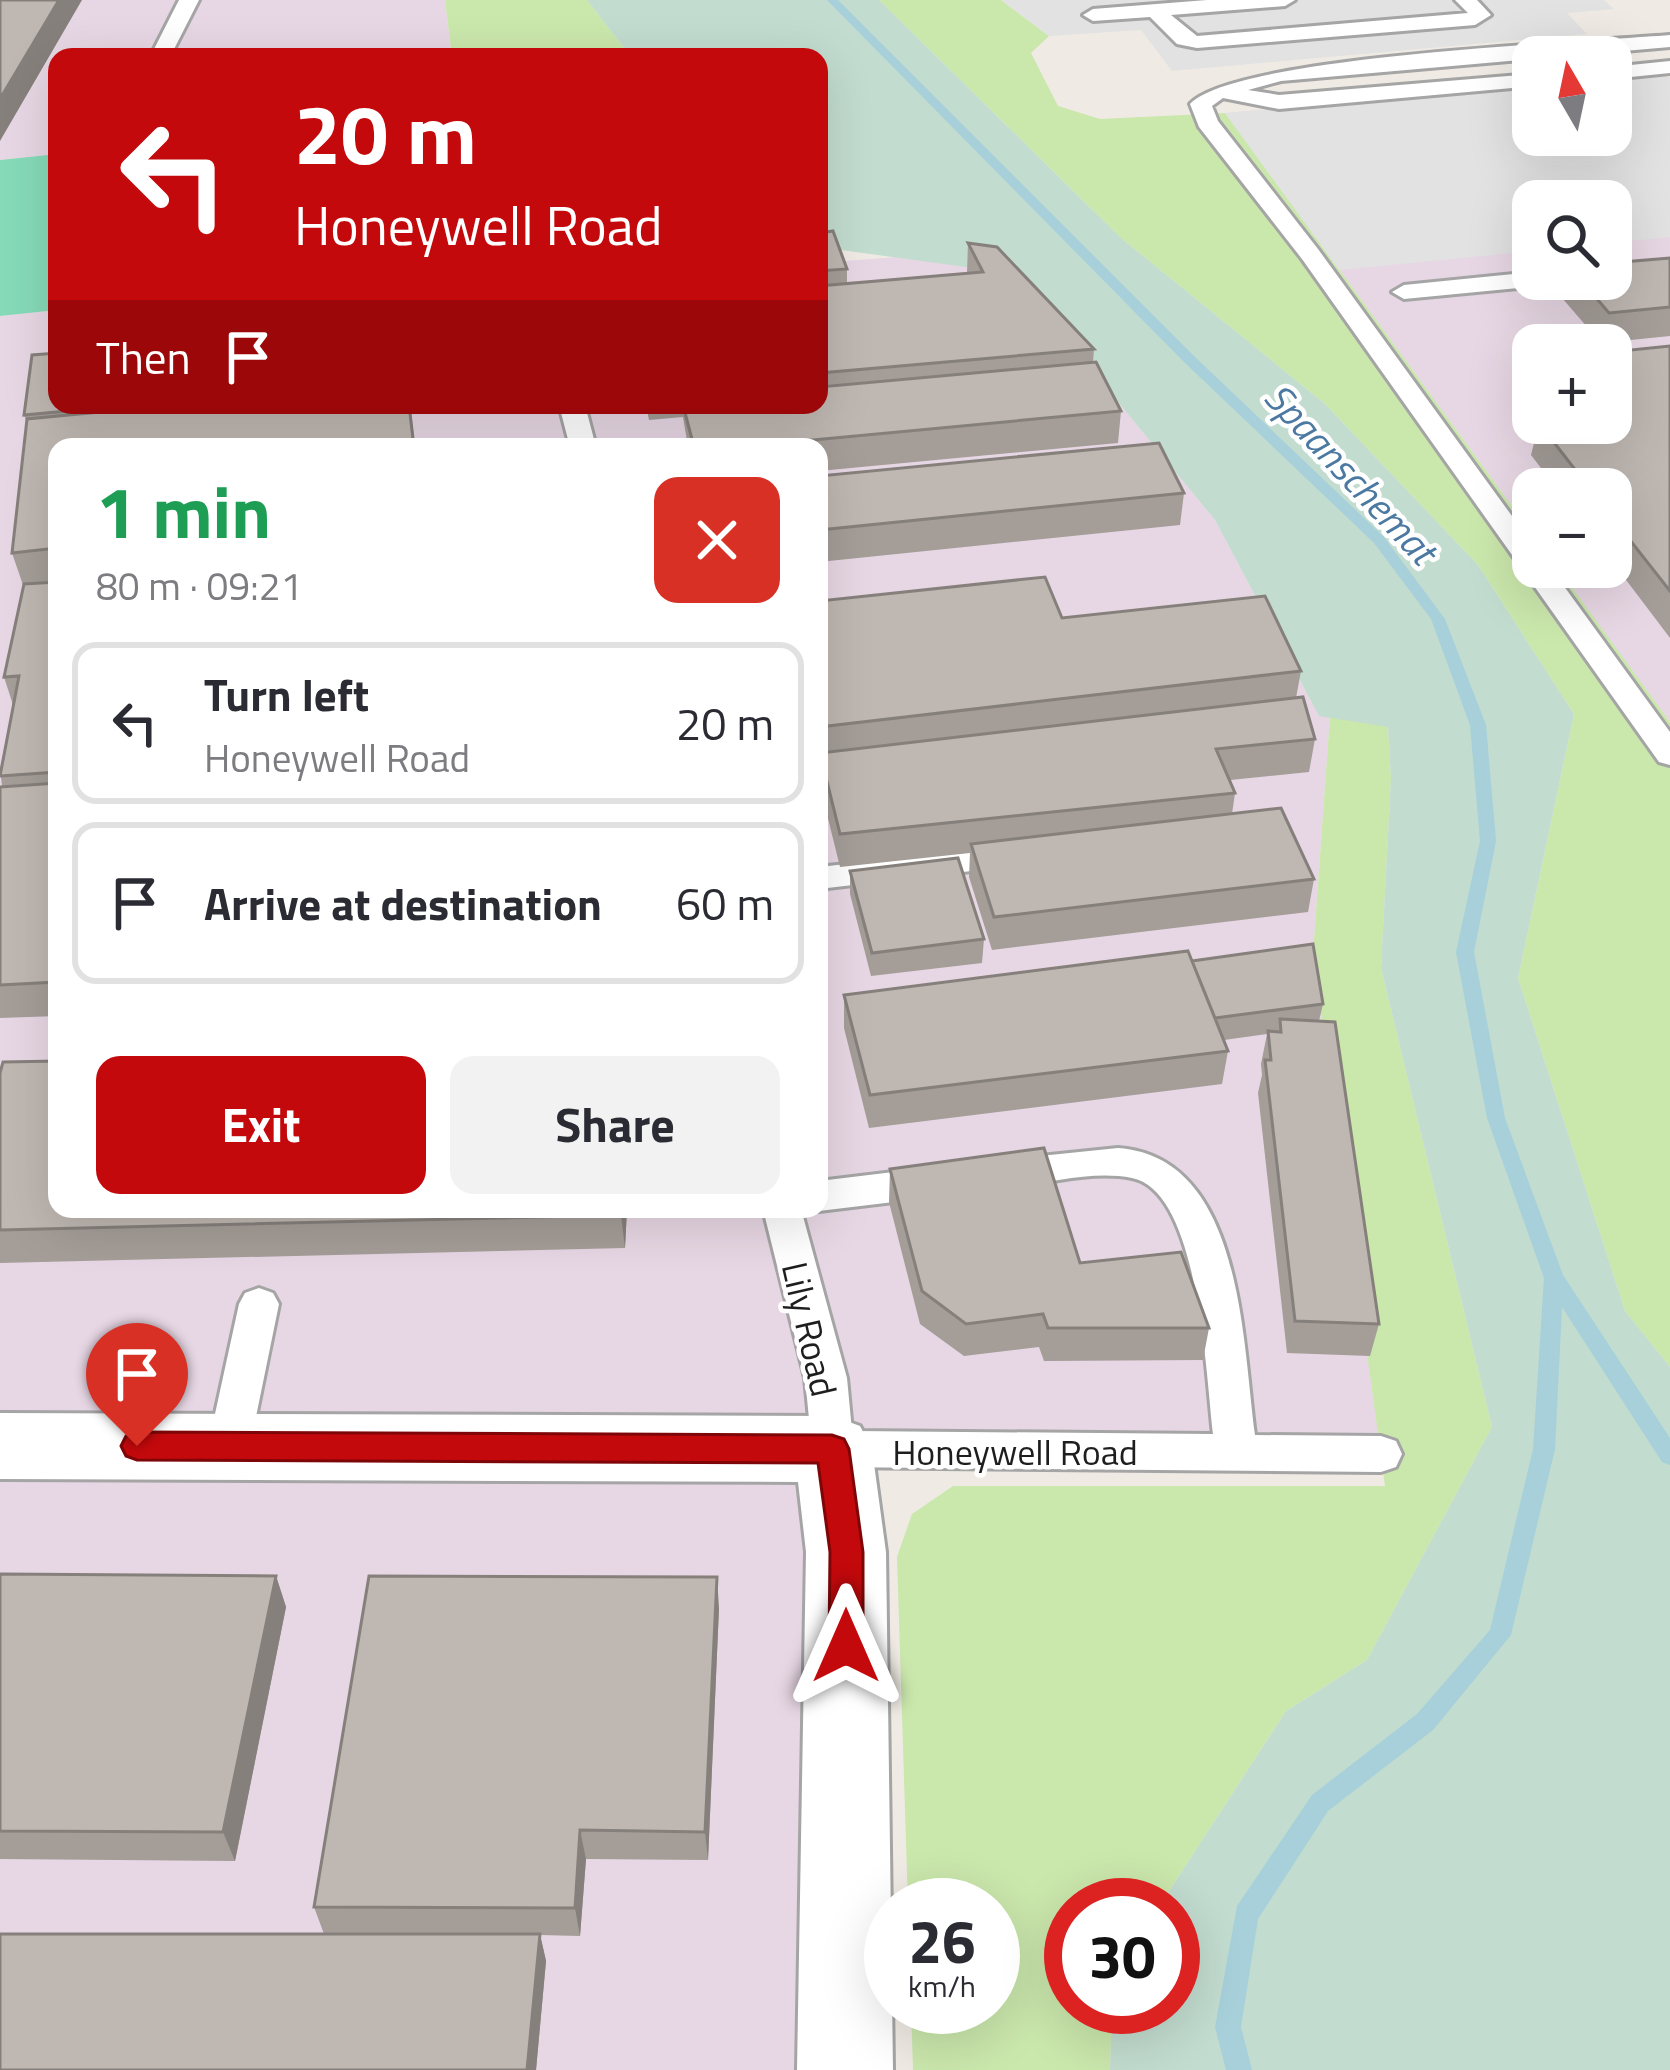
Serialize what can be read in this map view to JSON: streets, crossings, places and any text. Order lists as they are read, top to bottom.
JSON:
{
  "streets": {
    "street": ["Honeywell Road"],
    "lane": ["Lily Road"]
  },
  "crossings": [
    ["Lily Road", "Honeywell Road"]
  ],
  "water": ["Spaanschemat"],
  "north": "top",
  "page": {
    "map_buttons": ["+", "−"],
    "turn": ["20 m", "Honeywell Road"],
    "then": "Then",
    "heading": ["1 min", "80 m · 09:21"],
    "list": [
      {
        "name": "Turn left",
        "note": "Honeywell Road",
        "value": "20 m"
      },
      {
        "name": "Arrive at destination",
        "value": "60 m"
      }
    ],
    "buttons": ["Exit", "Share"],
    "speed": "26 km/h",
    "limit": "30"
  }
}
